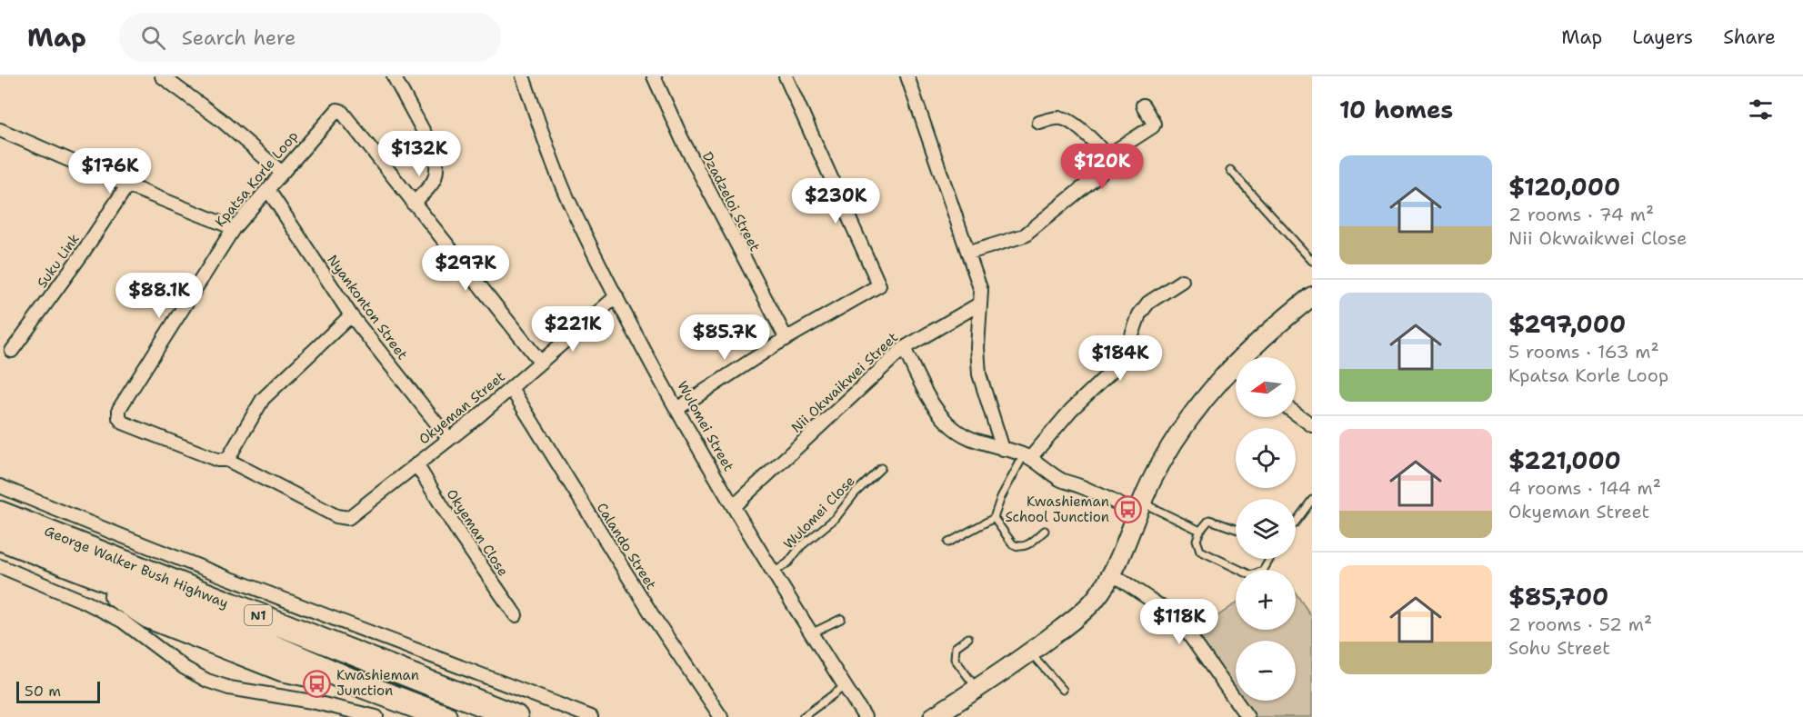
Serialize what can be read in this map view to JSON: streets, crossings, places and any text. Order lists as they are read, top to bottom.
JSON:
{
  "streets": {
    "highway": ["George Walker Bush Highway", "N1"],
    "street": [
      "Kpatsa Korle Loop",
      "Dzadzeloi Street",
      "Suku Link",
      "Nyankonton Street",
      "Nii Okwaikwei Street",
      "Okyeman Street",
      "Wulomei Street",
      "Okyeman Close",
      "Calando Street"
    ],
    "lane": ["Wulomei Close"]
  },
  "crossings": [
    ["Kpatsa Korle Loop", "Nyankonton Street"],
    ["Kpatsa Korle Loop", "Okyeman Street"],
    ["Nyankonton Street", "Okyeman Street"],
    ["Nii Okwaikwei Street", "Wulomei Street"],
    ["Okyeman Street", "Wulomei Street"],
    ["Okyeman Street", "Okyeman Close"],
    ["Okyeman Street", "Calando Street"],
    ["Wulomei Street", "Wulomei Close"]
  ],
  "places": {
    "bus stop": ["Kwashieman School Junction", "Kwashieman Junction"]
  },
  "scale_bar": "50 m",
  "north": "left",
  "page": {
    "header": "Map",
    "search": "Search here",
    "nav": ["Map", "Layers", "Share"],
    "heading": "10 homes",
    "price": [
      "$132K",
      "$120K",
      "$176K",
      "$230K",
      "$297K",
      "$88.1K",
      "$221K",
      "$85.7K",
      "$184K",
      "$118K"
    ],
    "list": [
      {
        "name": "$120,000",
        "note": "2 rooms · 74 m² · Nii Okwaikwei Close"
      },
      {
        "name": "$297,000",
        "note": "5 rooms · 163 m² · Kpatsa Korle Loop"
      },
      {
        "name": "$221,000",
        "note": "4 rooms · 144 m² · Okyeman Street"
      },
      {
        "name": "$85,700",
        "note": "2 rooms · 52 m² · Sohu Street"
      }
    ],
    "map_buttons": ["+", "−"],
    "scale": "50 m"
  }
}
